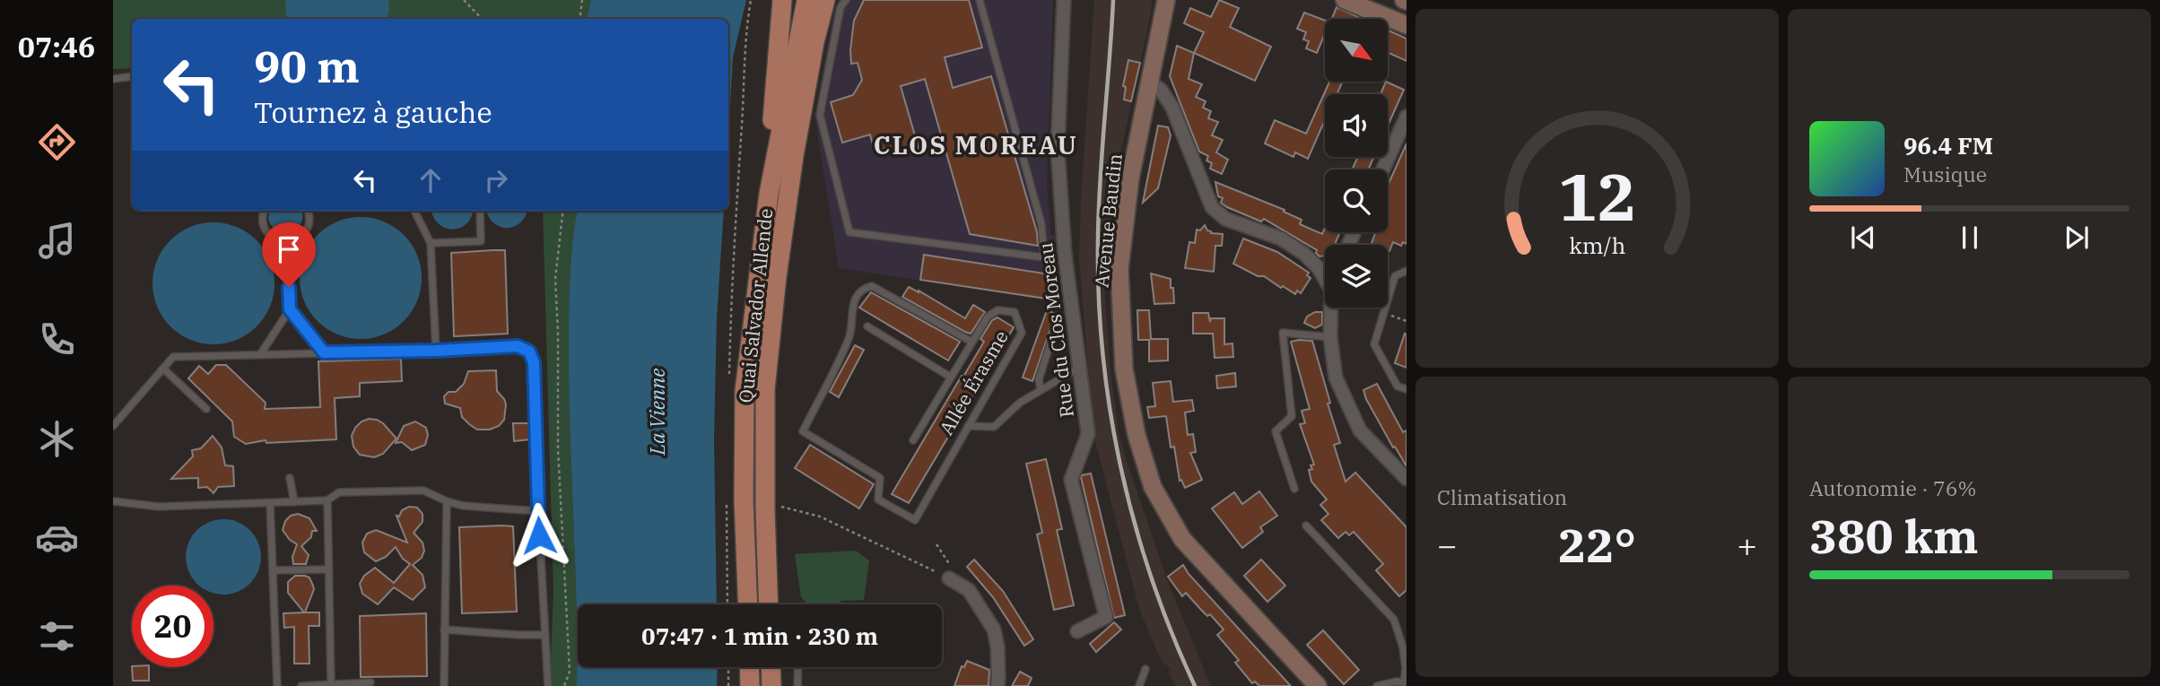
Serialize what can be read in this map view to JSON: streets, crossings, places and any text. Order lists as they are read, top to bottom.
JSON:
{
  "streets": {
    "main road": ["Avenue Baudin", "Quai Salvador Allende"],
    "street": ["Rue du Clos Moreau"],
    "lane": ["Allée Érasme"]
  },
  "districts": ["CLOS MOREAU"],
  "water": ["La Vienne"],
  "north": "bottom right",
  "page": {
    "tabs": "07:46",
    "turn": ["90 m", "Tournez à gauche"],
    "song": ["96.4 FM", "Musique"],
    "tile": [
      "Climatisation",
      ["Autonomie · 76%", "380 km"]
    ],
    "heat": ["−", "22°", "+"],
    "limit": "20",
    "trip": "07:47 · 1 min · 230 m",
    "gauge": ["12", "km/h"]
  }
}
